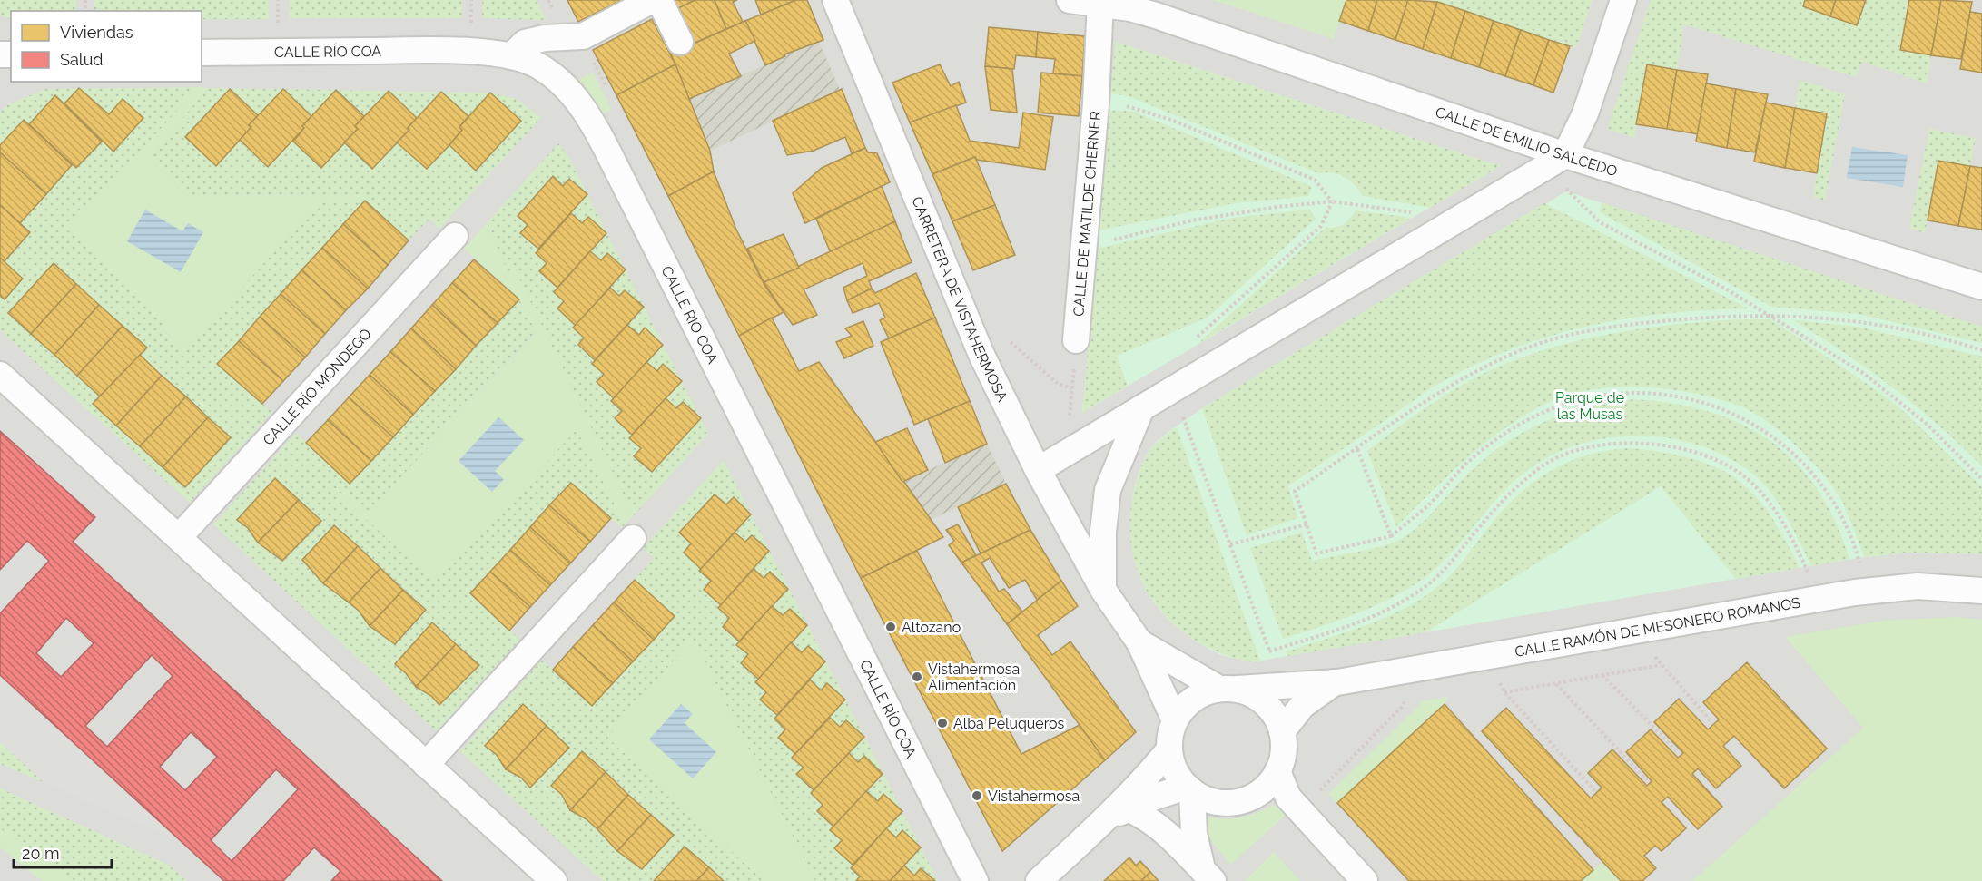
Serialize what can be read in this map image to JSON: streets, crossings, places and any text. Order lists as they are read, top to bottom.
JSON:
{
  "streets": {
    "street": [
      "CALLE RÍO COA",
      "CALLE DE EMILIO SALCEDO",
      "CALLE DE MATILDE CHERNER",
      "CARRETERA DE VISTAHERMOSA",
      "CALLE RÍO MONDEGO",
      "CALLE RAMÓN DE MESONERO ROMANOS"
    ]
  },
  "crossings": [
    ["CALLE DE EMILIO SALCEDO", "CALLE DE MATILDE CHERNER"],
    ["CARRETERA DE VISTAHERMOSA", "CALLE RAMÓN DE MESONERO ROMANOS"]
  ],
  "parks": ["Parque de las Musas"],
  "places": [
    "Altozano",
    "Vistahermosa Alimentación",
    "Alba Peluqueros",
    "Vistahermosa"
  ],
  "legend": ["Viviendas", "Salud"],
  "scale_bar": "20 m"
}
